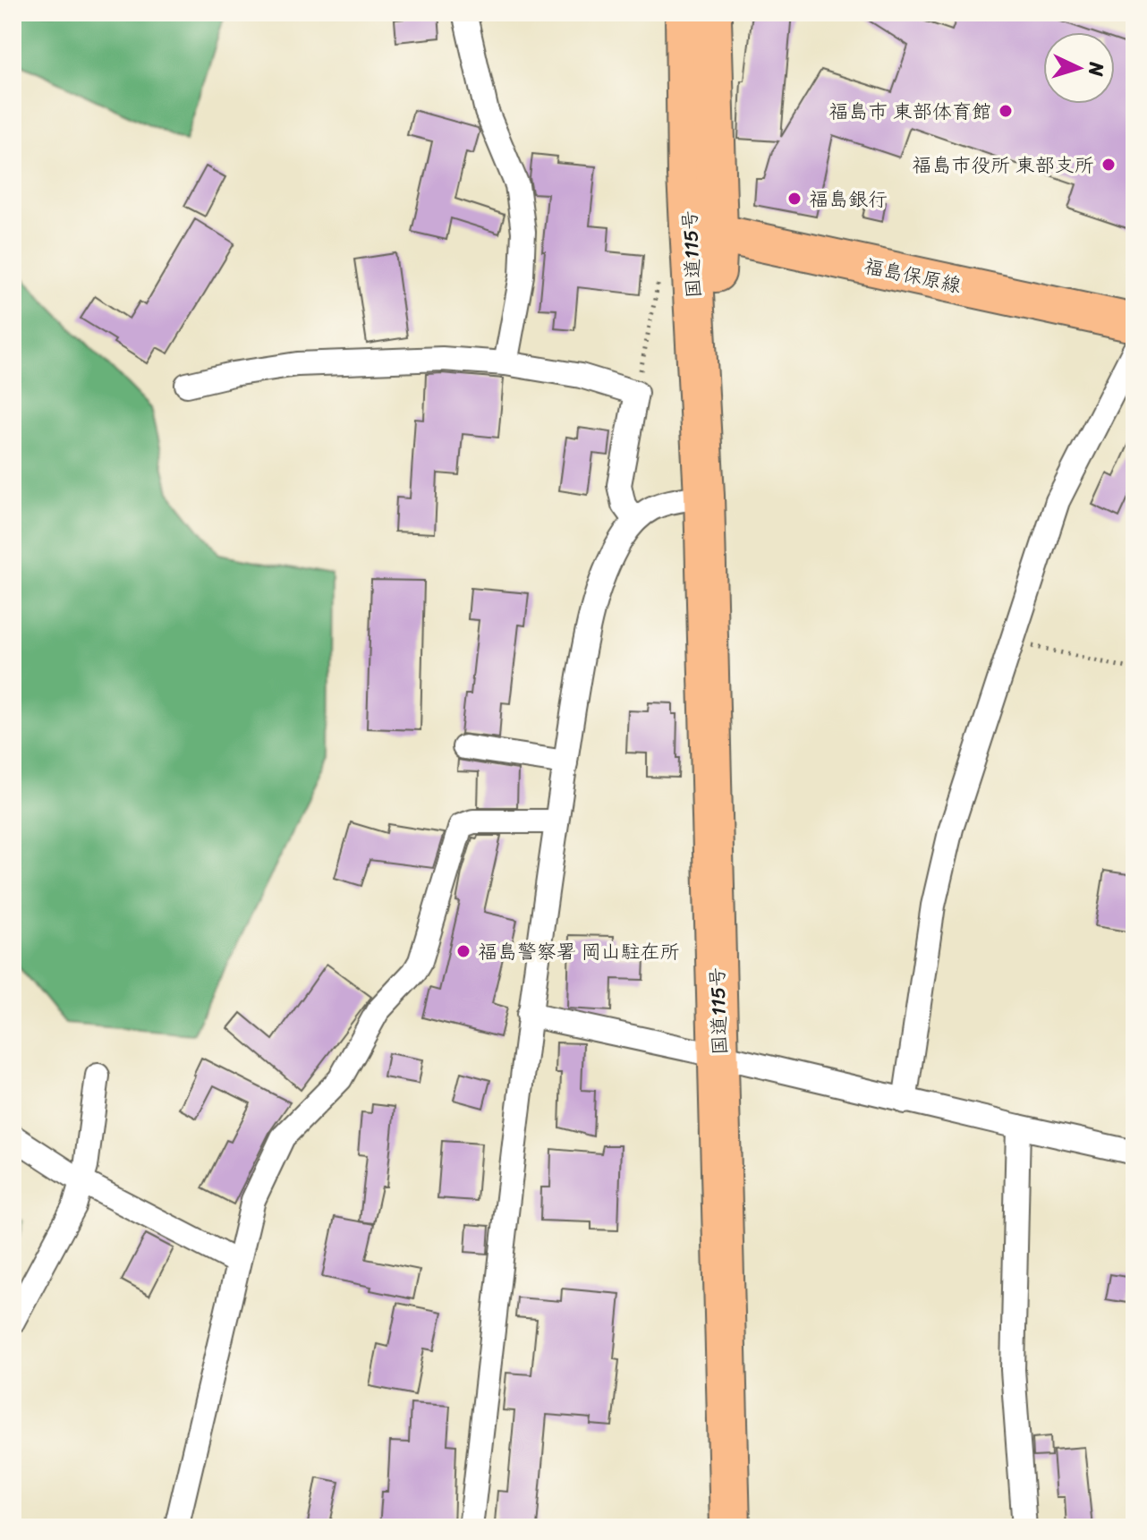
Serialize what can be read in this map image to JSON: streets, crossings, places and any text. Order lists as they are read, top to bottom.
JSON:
{
  "streets": {
    "highway": ["国道115号"],
    "main road": ["福島保原線"]
  },
  "crossings": [
    ["国道115号", "福島保原線"]
  ],
  "places": [
    "福島市 東部体育館",
    "福島市役所 東部支所",
    "福島銀行",
    "福島警察署 岡山駐在所"
  ],
  "north": "right"
}
